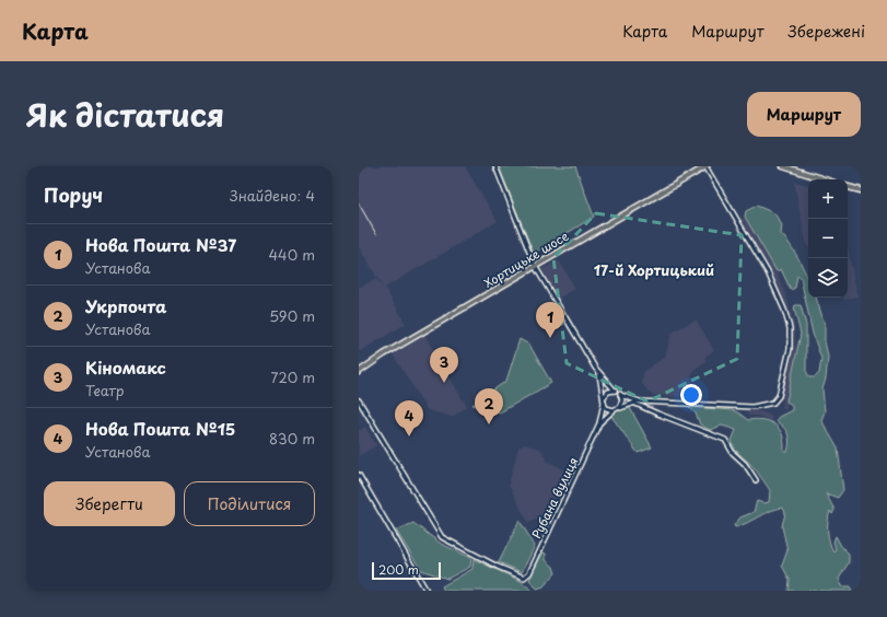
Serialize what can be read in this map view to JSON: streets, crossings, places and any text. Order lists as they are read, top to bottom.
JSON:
{
  "streets": {
    "main road": ["Хортицьке шосе"],
    "street": ["Рубана вулиця"]
  },
  "districts": ["17-й Хортицький"],
  "scale_bar": "200 m",
  "page": {
    "header": "Карта",
    "nav": ["Карта", "Маршрут", "Збережені"],
    "title": "Як дістатися",
    "buttons": [
      "Маршрут",
      ["Зберегти", "Поділитися"]
    ],
    "heading": ["Поруч", "Знайдено: 4"],
    "map_buttons": ["+", "−"],
    "list": [
      {
        "mark": "1",
        "name": "Нова Пошта №37",
        "note": "Установа",
        "value": "440 m"
      },
      {
        "mark": "2",
        "name": "Укрпочта",
        "note": "Установа",
        "value": "590 m"
      },
      {
        "mark": "3",
        "name": "Кіномакс",
        "note": "Театр",
        "value": "720 m"
      },
      {
        "mark": "4",
        "name": "Нова Пошта №15",
        "note": "Установа",
        "value": "830 m"
      }
    ],
    "pins": [
      "1",
      "3",
      "2",
      "4"
    ],
    "scale": "200 m"
  }
}
